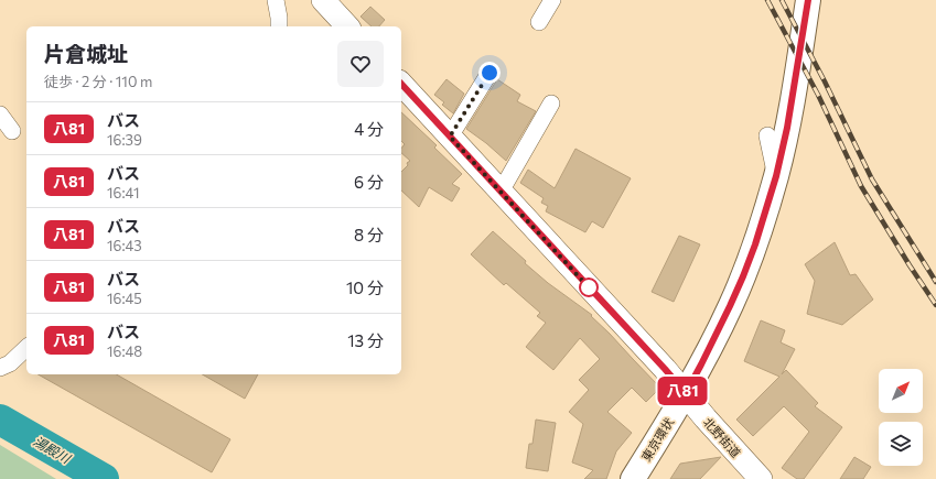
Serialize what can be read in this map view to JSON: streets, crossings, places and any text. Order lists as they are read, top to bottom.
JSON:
{
  "streets": {
    "highway": ["東京環状"],
    "main road": ["北野街道"]
  },
  "crossings": [
    ["北野街道", "東京環状"]
  ],
  "water": ["湯殿川"],
  "lines": ["bus line 八81"],
  "north": "top right",
  "page": {
    "on_map": "八81",
    "heading": ["片倉城址", "徒歩 · 2 分 · 110 m"],
    "list": [
      {
        "mark": "八81",
        "name": "バス",
        "note": "16:39",
        "value": "4 分"
      },
      {
        "mark": "八81",
        "name": "バス",
        "note": "16:41",
        "value": "6 分"
      },
      {
        "mark": "八81",
        "name": "バス",
        "note": "16:43",
        "value": "8 分"
      },
      {
        "mark": "八81",
        "name": "バス",
        "note": "16:45",
        "value": "10 分"
      },
      {
        "mark": "八81",
        "name": "バス",
        "note": "16:48",
        "value": "13 分"
      }
    ]
  }
}
